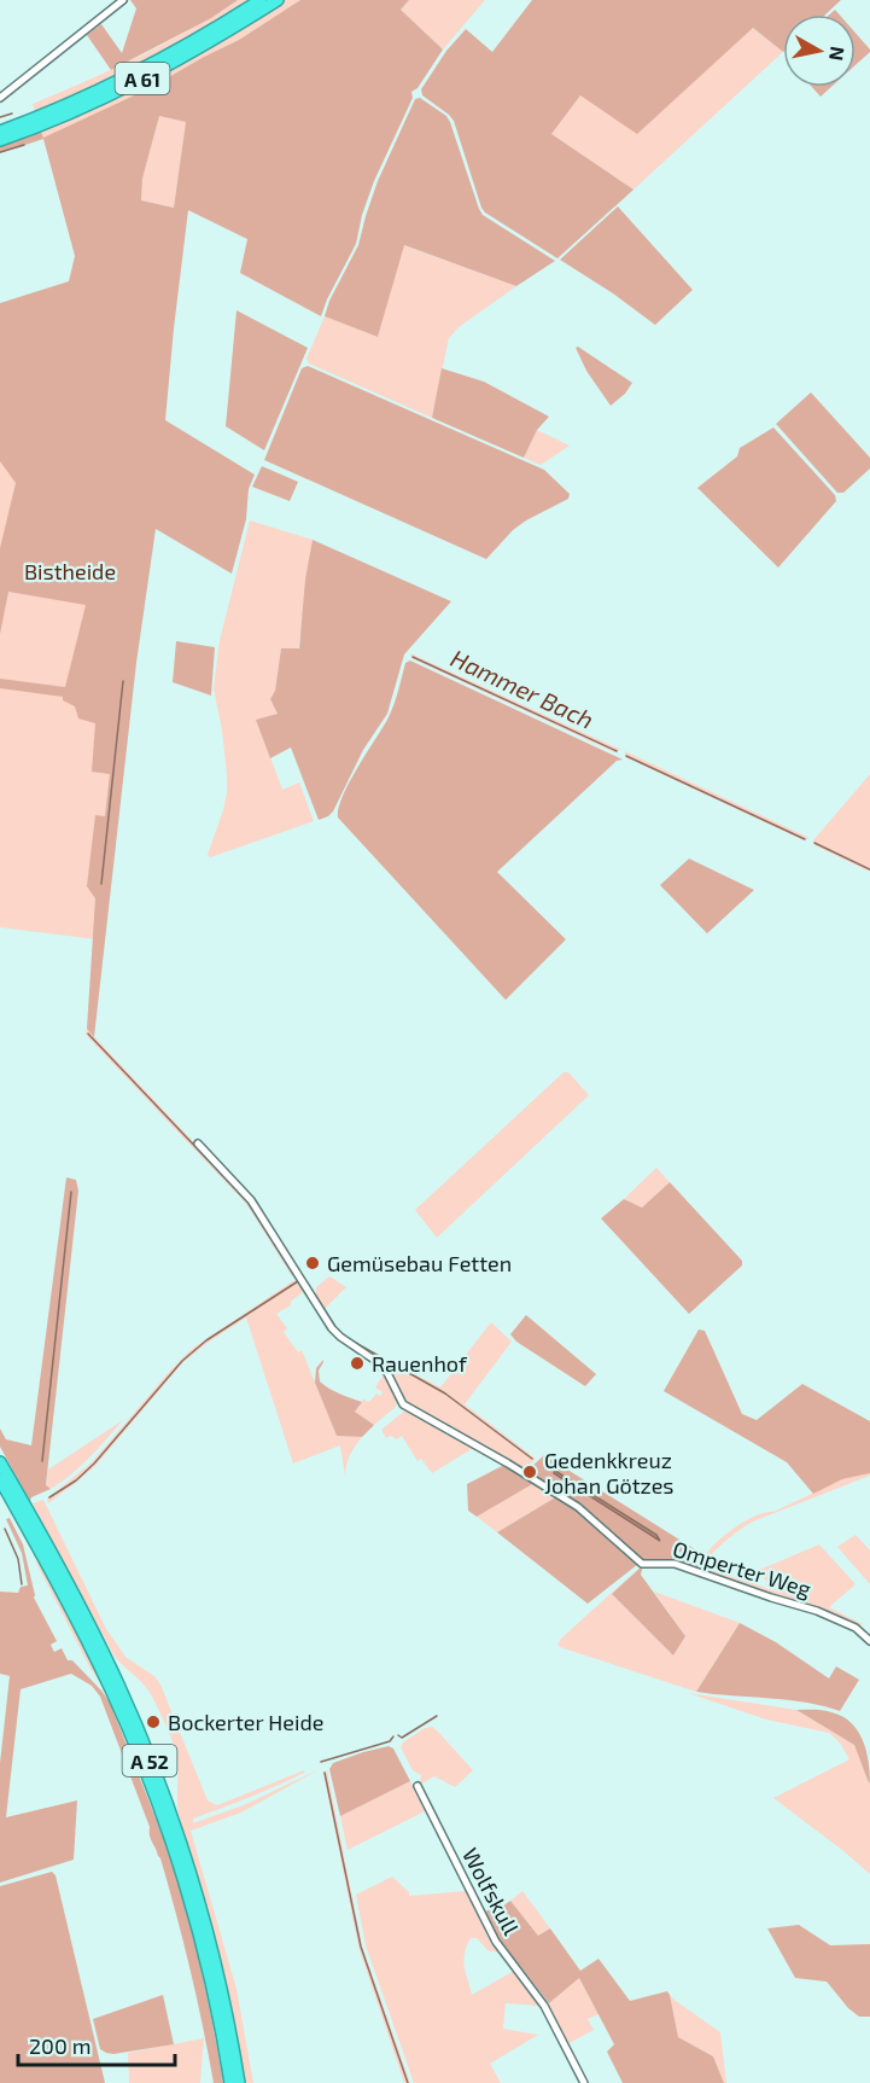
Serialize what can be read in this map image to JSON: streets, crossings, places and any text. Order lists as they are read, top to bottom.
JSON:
{
  "streets": {
    "highway": ["A 61", "A 52"],
    "street": ["Omperter Weg", "Wolfskull"]
  },
  "water": ["Hammer Bach"],
  "parks": ["Bistheide"],
  "places": [
    "Gemüsebau Fetten",
    "Rauenhof",
    "Gedenkkreuz Johan Götzes",
    "Bockerter Heide"
  ],
  "scale_bar": "200 m",
  "north": "right"
}
